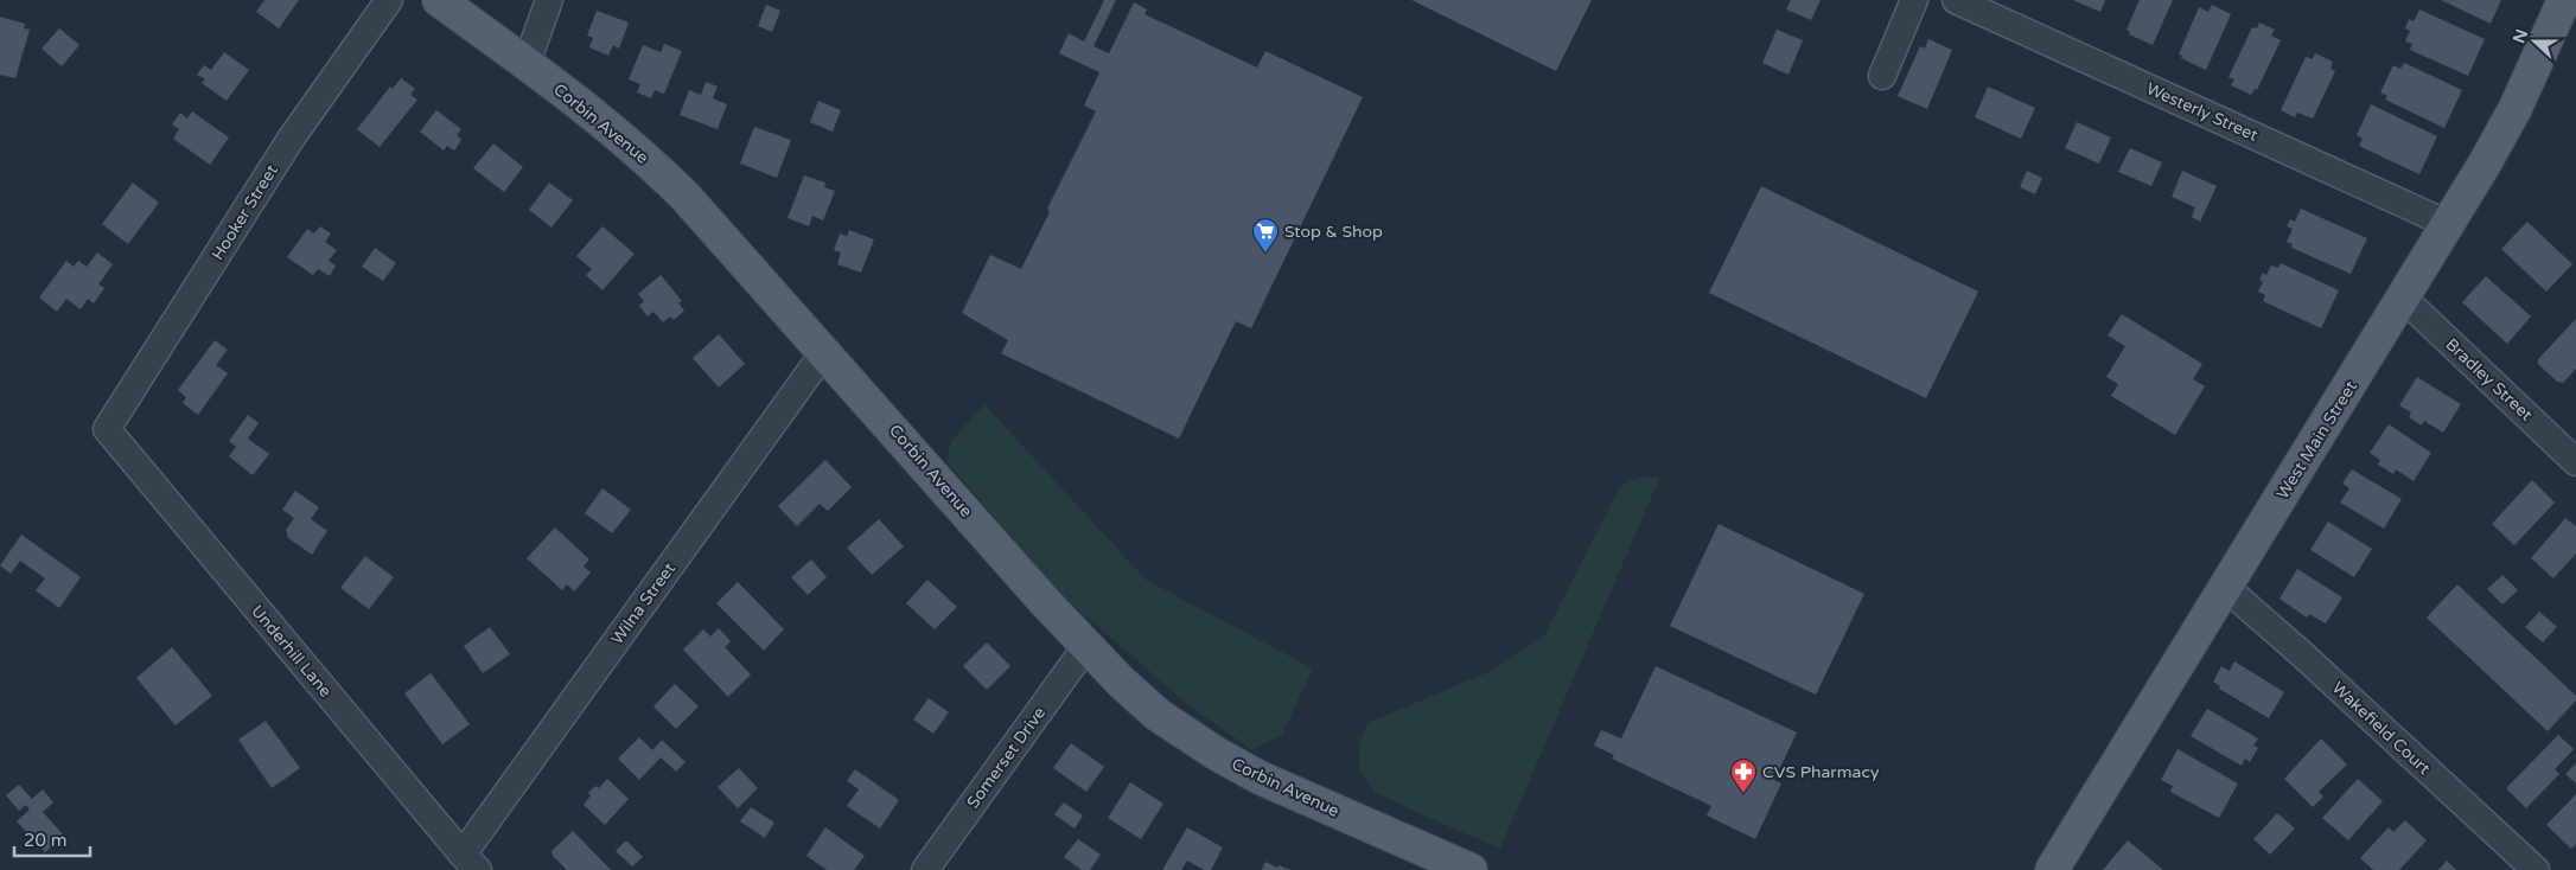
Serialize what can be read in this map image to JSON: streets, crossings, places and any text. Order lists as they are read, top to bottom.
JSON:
{
  "streets": {
    "main road": ["Corbin Avenue", "West Main Street"],
    "street": [
      "Westerly Street",
      "Hooker Street",
      "Bradley Street",
      "Wilna Street",
      "Underhill Lane",
      "Wakefield Court",
      "Somerset Drive"
    ]
  },
  "crossings": [
    ["Westerly Street", "West Main Street"],
    ["Corbin Avenue", "Wilna Street"],
    ["Corbin Avenue", "Somerset Drive"],
    ["Hooker Street", "Underhill Lane"],
    ["Bradley Street", "West Main Street"],
    ["West Main Street", "Wakefield Court"],
    ["Wilna Street", "Underhill Lane"]
  ],
  "places": {
    "supermarket": ["Stop & Shop"],
    "pharmacy": ["CVS Pharmacy"]
  },
  "scale_bar": "20 m",
  "north": "left"
}
